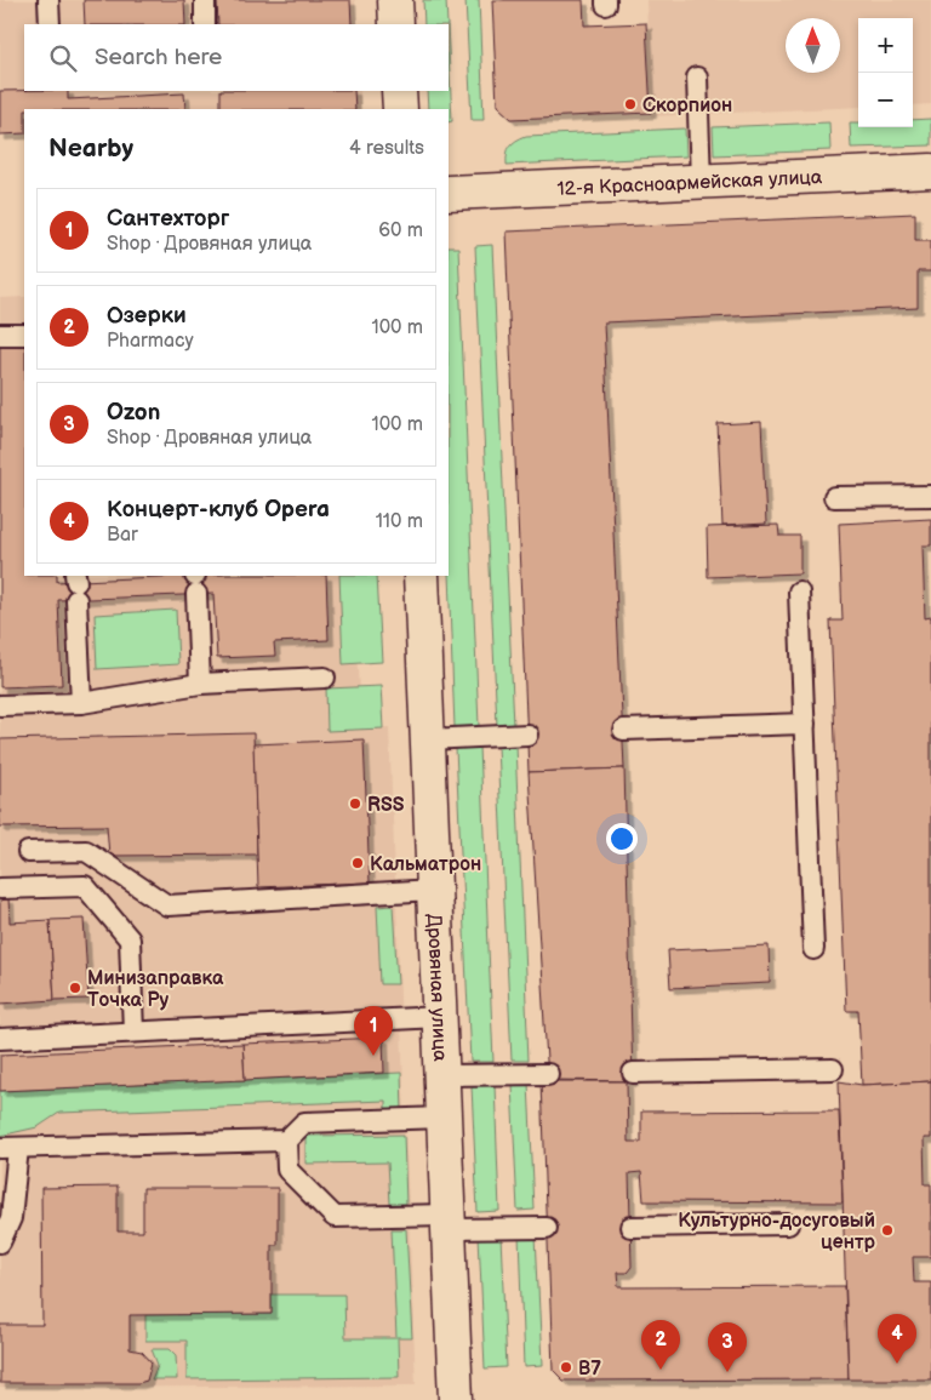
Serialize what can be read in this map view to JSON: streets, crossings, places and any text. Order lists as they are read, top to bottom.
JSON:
{
  "streets": {
    "street": ["12-я Красноармейская улица", "Дровяная улица"]
  },
  "places": [
    "Скорпион",
    "RSS",
    "Кальматрон",
    "Минизаправка Точка Ру",
    "Культурно-досуговый центр",
    "В7"
  ],
  "north": "top",
  "page": {
    "map_buttons": ["+", "−"],
    "search": "Search here",
    "heading": ["Nearby", "4 results"],
    "list": [
      {
        "mark": "1",
        "name": "Сантехторг",
        "note": "Shop · Дровяная улица",
        "value": "60 m"
      },
      {
        "mark": "2",
        "name": "Озерки",
        "note": "Pharmacy",
        "value": "100 m"
      },
      {
        "mark": "3",
        "name": "Ozon",
        "note": "Shop · Дровяная улица",
        "value": "100 m"
      },
      {
        "mark": "4",
        "name": "Концерт-клуб Opera",
        "note": "Bar",
        "value": "110 m"
      }
    ],
    "pins": [
      "1",
      "4",
      "2",
      "3"
    ]
  }
}
